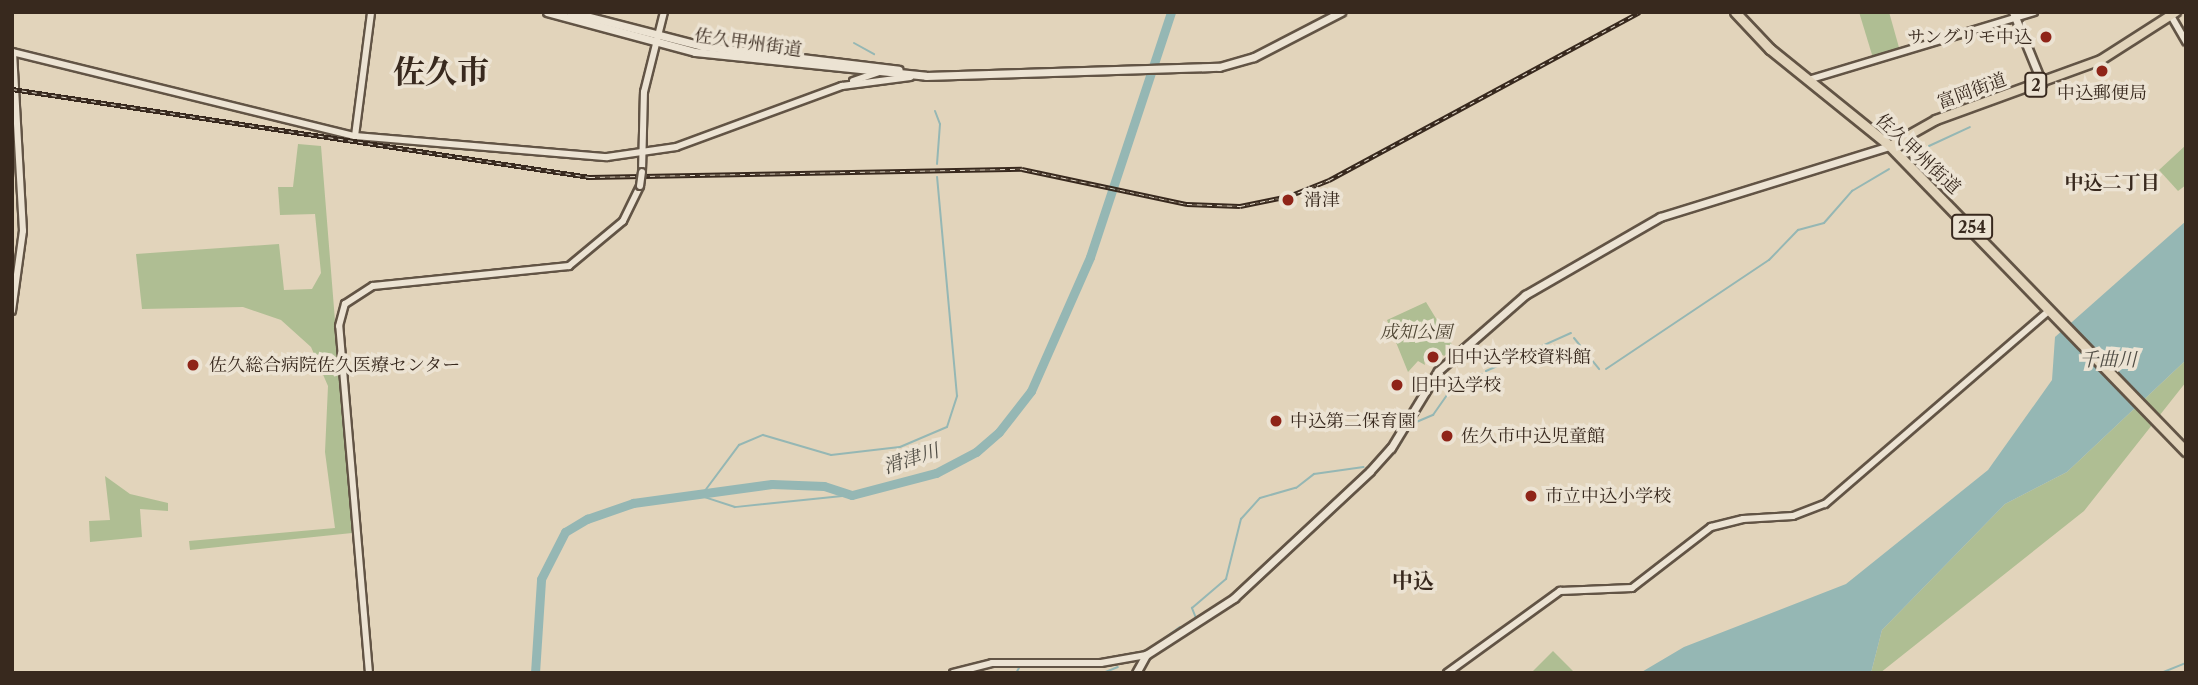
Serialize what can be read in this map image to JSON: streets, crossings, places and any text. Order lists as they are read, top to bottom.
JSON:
{
  "streets": {
    "highway": ["佐久甲州街道", "254"],
    "main road": ["2", "富岡街道"]
  },
  "crossings": [
    ["佐久甲州街道", "富岡街道"]
  ],
  "districts": ["佐久市", "中込二丁目", "中込"],
  "water": ["千曲川", "滑津川"],
  "parks": ["成知公園"],
  "places": [
    "サングリモ中込",
    "中込郵便局",
    "滑津",
    "旧中込学校資料館",
    "佐久総合病院佐久医療センター",
    "旧中込学校",
    "中込第二保育園",
    "佐久市中込児童館",
    "市立中込小学校"
  ]
}
